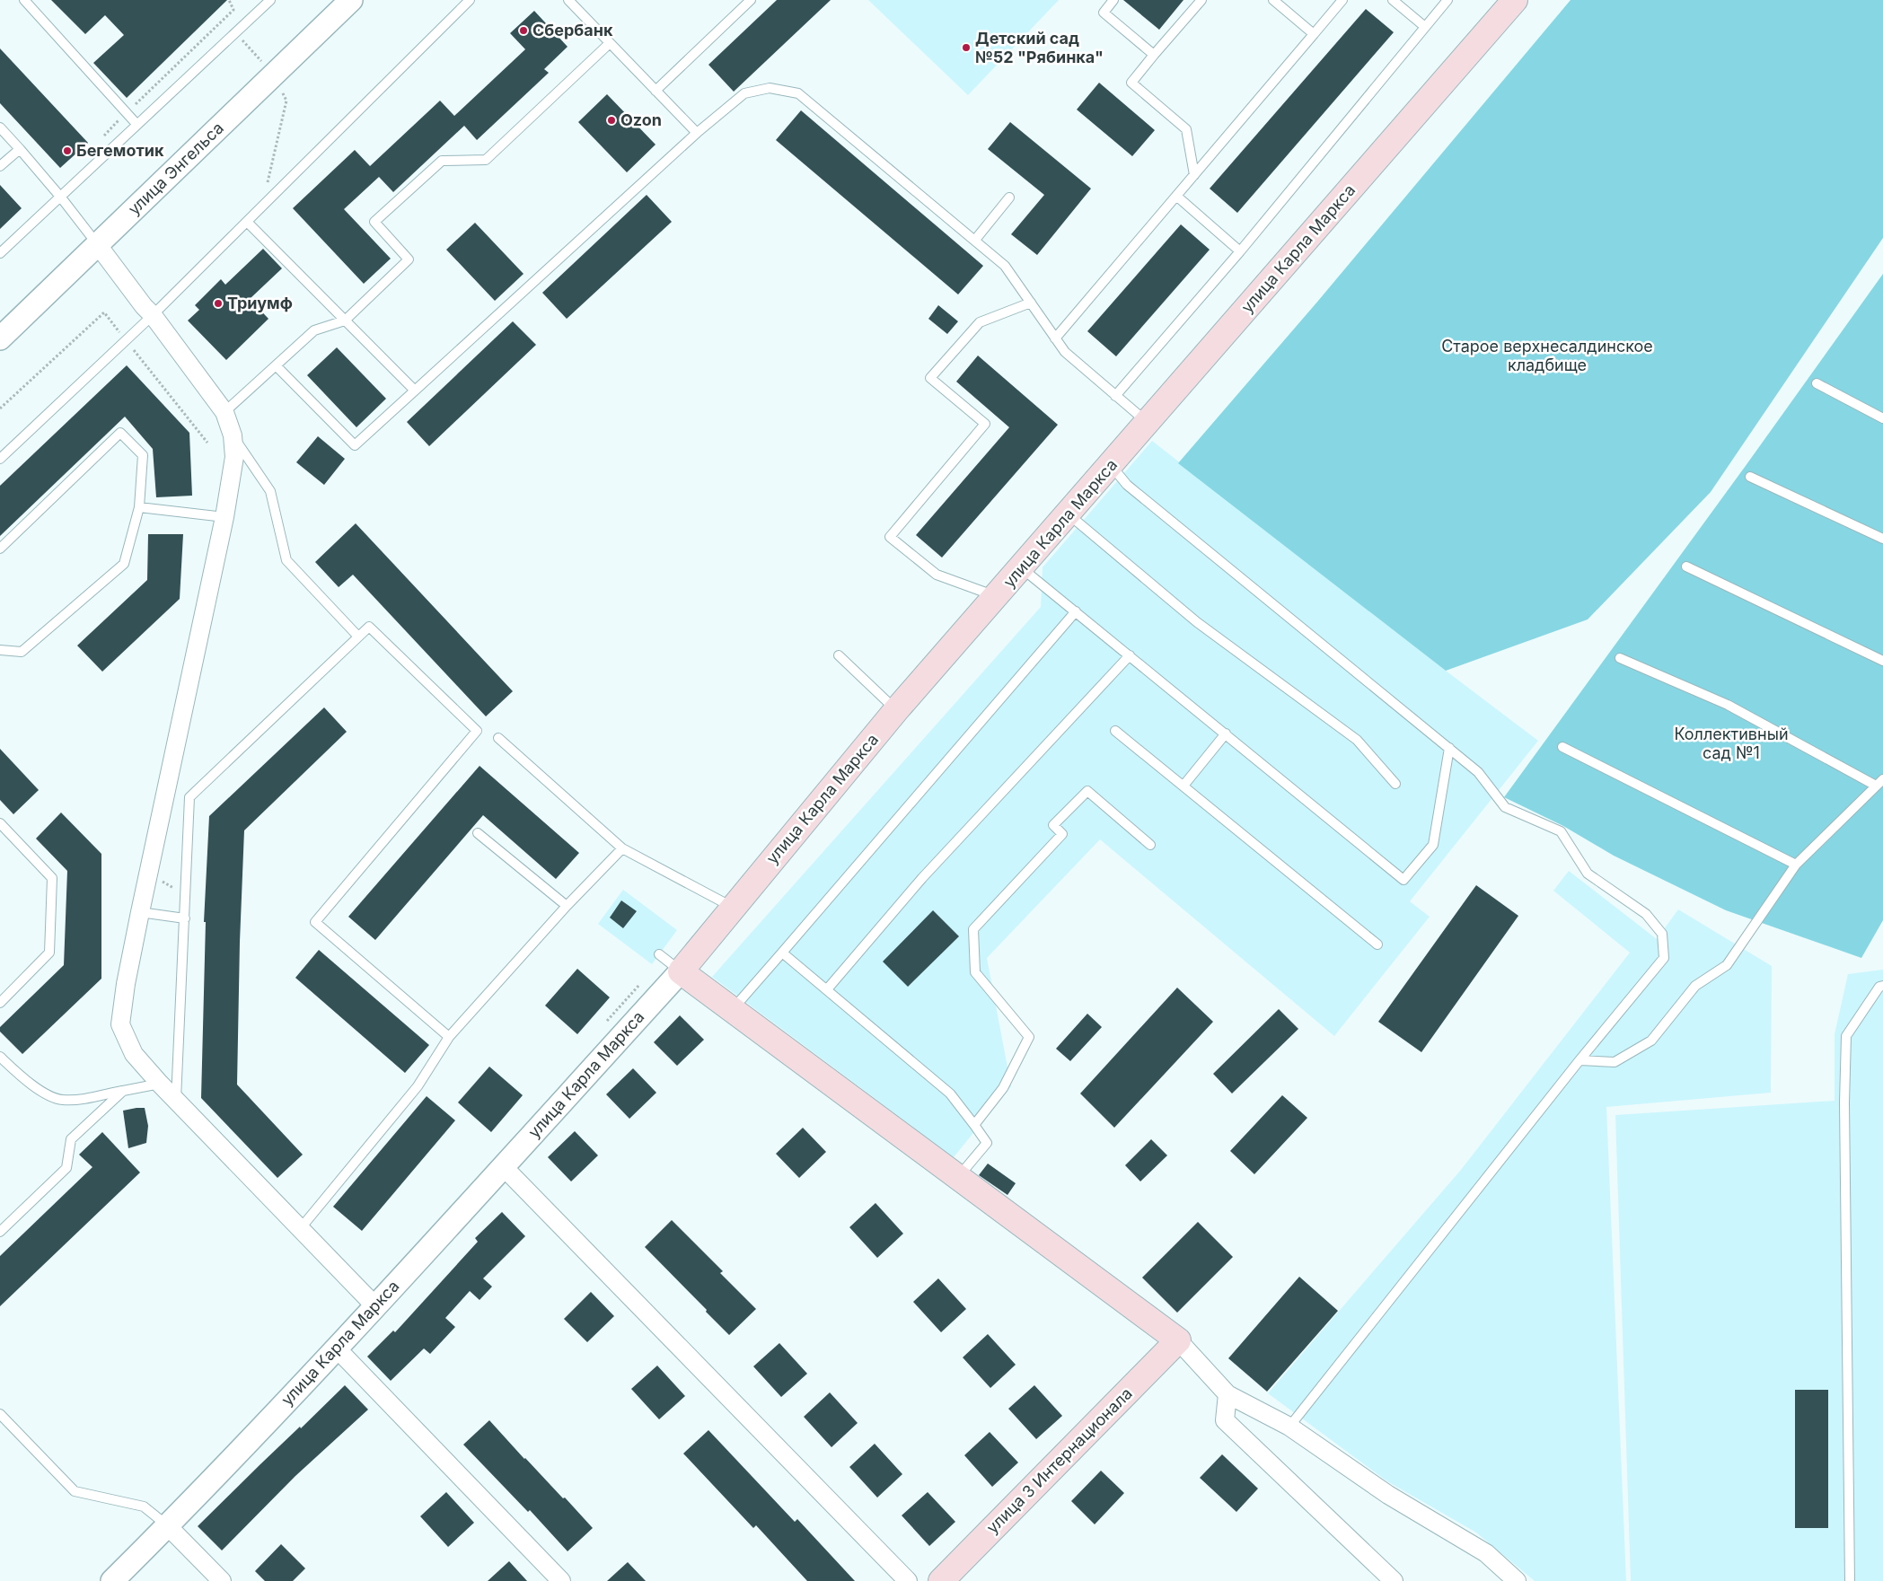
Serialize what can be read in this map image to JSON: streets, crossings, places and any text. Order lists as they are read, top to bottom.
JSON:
{
  "streets": {
    "main road": ["улица Карла Маркса", "улица 3 Интернационала"],
    "street": ["улица Энгельса"]
  },
  "parks": ["Старое верхнесалдинское кладбище", "Коллективный сад №1"],
  "places": [
    "Сбербанк",
    "Детский сад №52 \"Рябинка\"",
    "Ozon",
    "Бегемотик",
    "Триумф"
  ]
}
